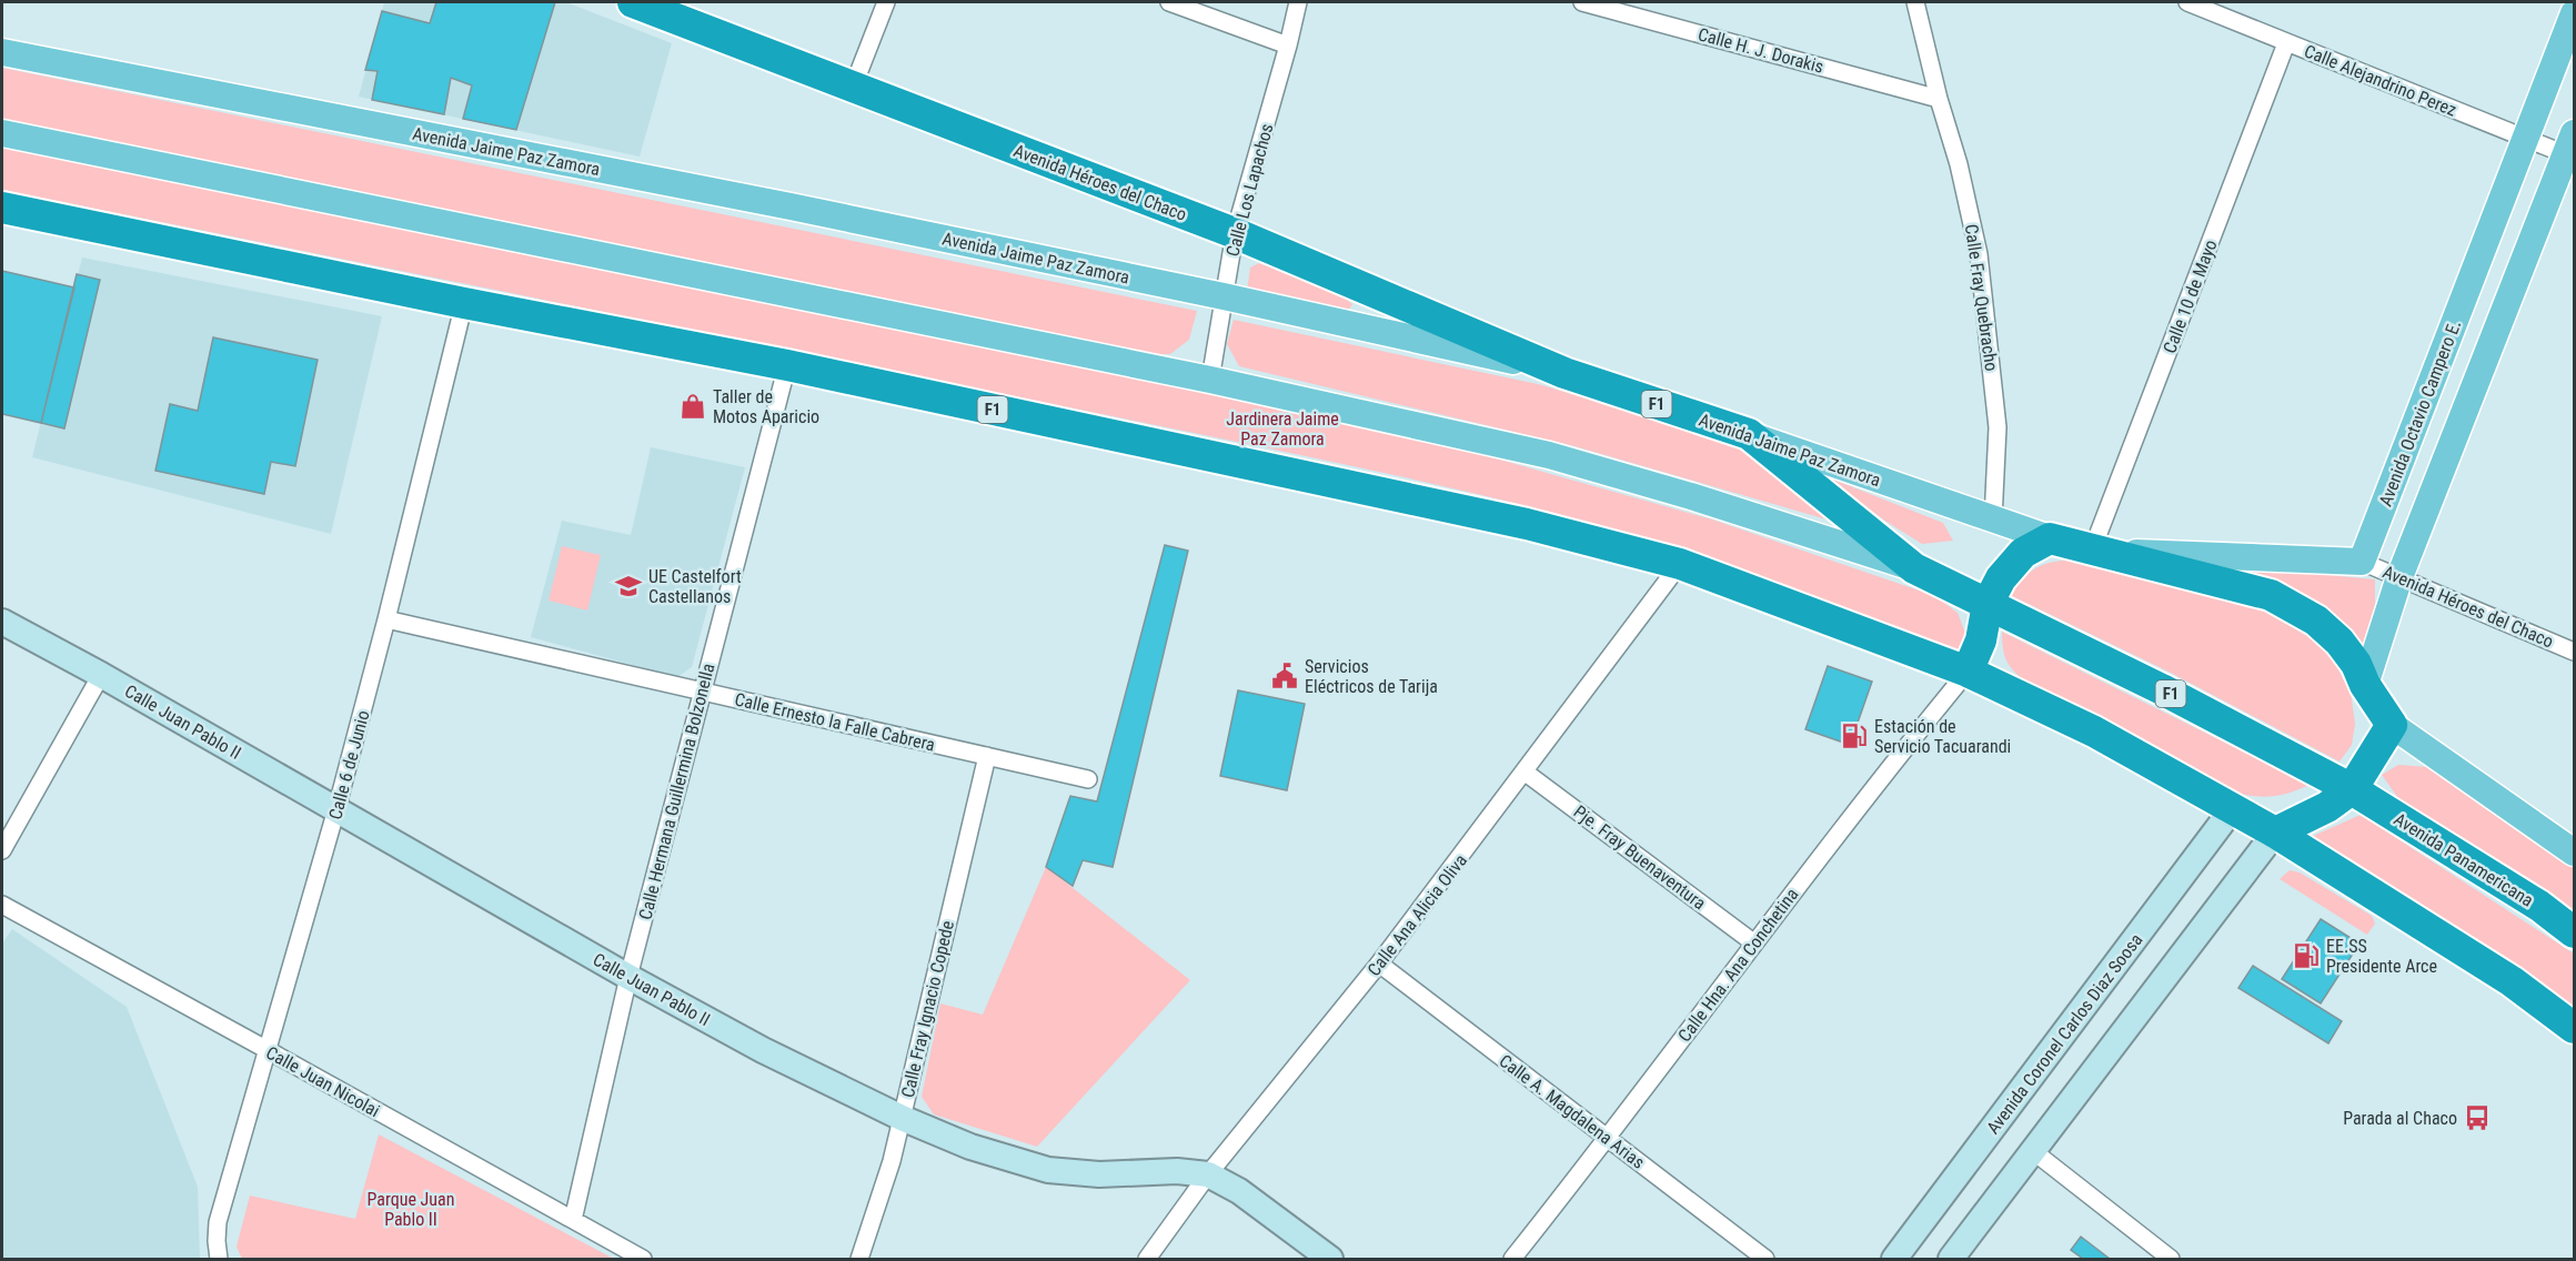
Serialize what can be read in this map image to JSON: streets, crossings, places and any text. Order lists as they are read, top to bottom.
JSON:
{
  "streets": {
    "highway": [
      "Avenida Jaime Paz Zamora",
      "Avenida Héroes del Chaco",
      "F1",
      "Avenida Panamericana"
    ],
    "main road": ["Avenida Octavio Campero E."],
    "street": [
      "Calle H. J. Dorakis",
      "Calle Alejandrino Perez",
      "Calle Los Lapachos",
      "Calle 10 de Mayo",
      "Calle Fray Quebracho",
      "Calle Juan Pablo II",
      "Calle Ernesto la Falle Cabrera",
      "Calle 6 de Junio",
      "Calle Hermana Guillermina Bolzonella",
      "Pje. Fray Buenaventura",
      "Calle Ana Alicia Oliva",
      "Calle Hna. Ana Conchetina",
      "Calle Fray Ignacio Copede",
      "Avenida Coronel Carlos Diaz Soosa",
      "Calle Juan Nicolai",
      "Calle A. Magdalena Arias"
    ]
  },
  "crossings": [
    ["Calle H. J. Dorakis", "Calle Fray Quebracho"],
    ["Calle Alejandrino Perez", "Calle 10 de Mayo"],
    ["Calle Alejandrino Perez", "Avenida Octavio Campero E."],
    ["Avenida Jaime Paz Zamora", "Avenida Héroes del Chaco"],
    ["Avenida Jaime Paz Zamora", "Calle Los Lapachos"],
    ["Avenida Jaime Paz Zamora", "Calle 10 de Mayo"],
    ["Avenida Jaime Paz Zamora", "Calle Fray Quebracho"],
    ["Avenida Jaime Paz Zamora", "F1"],
    ["Avenida Héroes del Chaco", "Calle Los Lapachos"],
    ["Avenida Héroes del Chaco", "Avenida Octavio Campero E."],
    ["F1", "Calle 6 de Junio"],
    ["F1", "Calle Hermana Guillermina Bolzonella"],
    ["F1", "Avenida Panamericana"],
    ["F1", "Calle Ana Alicia Oliva"],
    ["F1", "Calle Hna. Ana Conchetina"],
    ["F1", "Avenida Coronel Carlos Diaz Soosa"],
    ["Calle Juan Pablo II", "Calle 6 de Junio"],
    ["Calle Juan Pablo II", "Calle Hermana Guillermina Bolzonella"],
    ["Calle Juan Pablo II", "Calle Ana Alicia Oliva"],
    ["Calle Juan Pablo II", "Calle Fray Ignacio Copede"],
    ["Calle Ernesto la Falle Cabrera", "Calle 6 de Junio"],
    ["Calle Ernesto la Falle Cabrera", "Calle Hermana Guillermina Bolzonella"],
    ["Calle Ernesto la Falle Cabrera", "Calle Fray Ignacio Copede"],
    ["Calle 6 de Junio", "Calle Juan Nicolai"],
    ["Calle Hermana Guillermina Bolzonella", "Calle Juan Nicolai"],
    ["Pje. Fray Buenaventura", "Calle Ana Alicia Oliva"],
    ["Pje. Fray Buenaventura", "Calle Hna. Ana Conchetina"],
    ["Calle Ana Alicia Oliva", "Calle A. Magdalena Arias"],
    ["Calle Hna. Ana Conchetina", "Calle A. Magdalena Arias"]
  ],
  "parks": ["Jardinera Jaime Paz Zamora", "Parque Juan Pablo II"],
  "places": {
    "shop": ["Taller de Motos Aparicio"],
    "school or university": ["UE Castelfort Castellanos"],
    "public building": ["Servicios Eléctricos de Tarija"],
    "fuel station": ["Estación de Servicio Tacuarandi", "EE.SS Presidente Arce"],
    "bus stop": ["Parada al Chaco"]
  }
}
